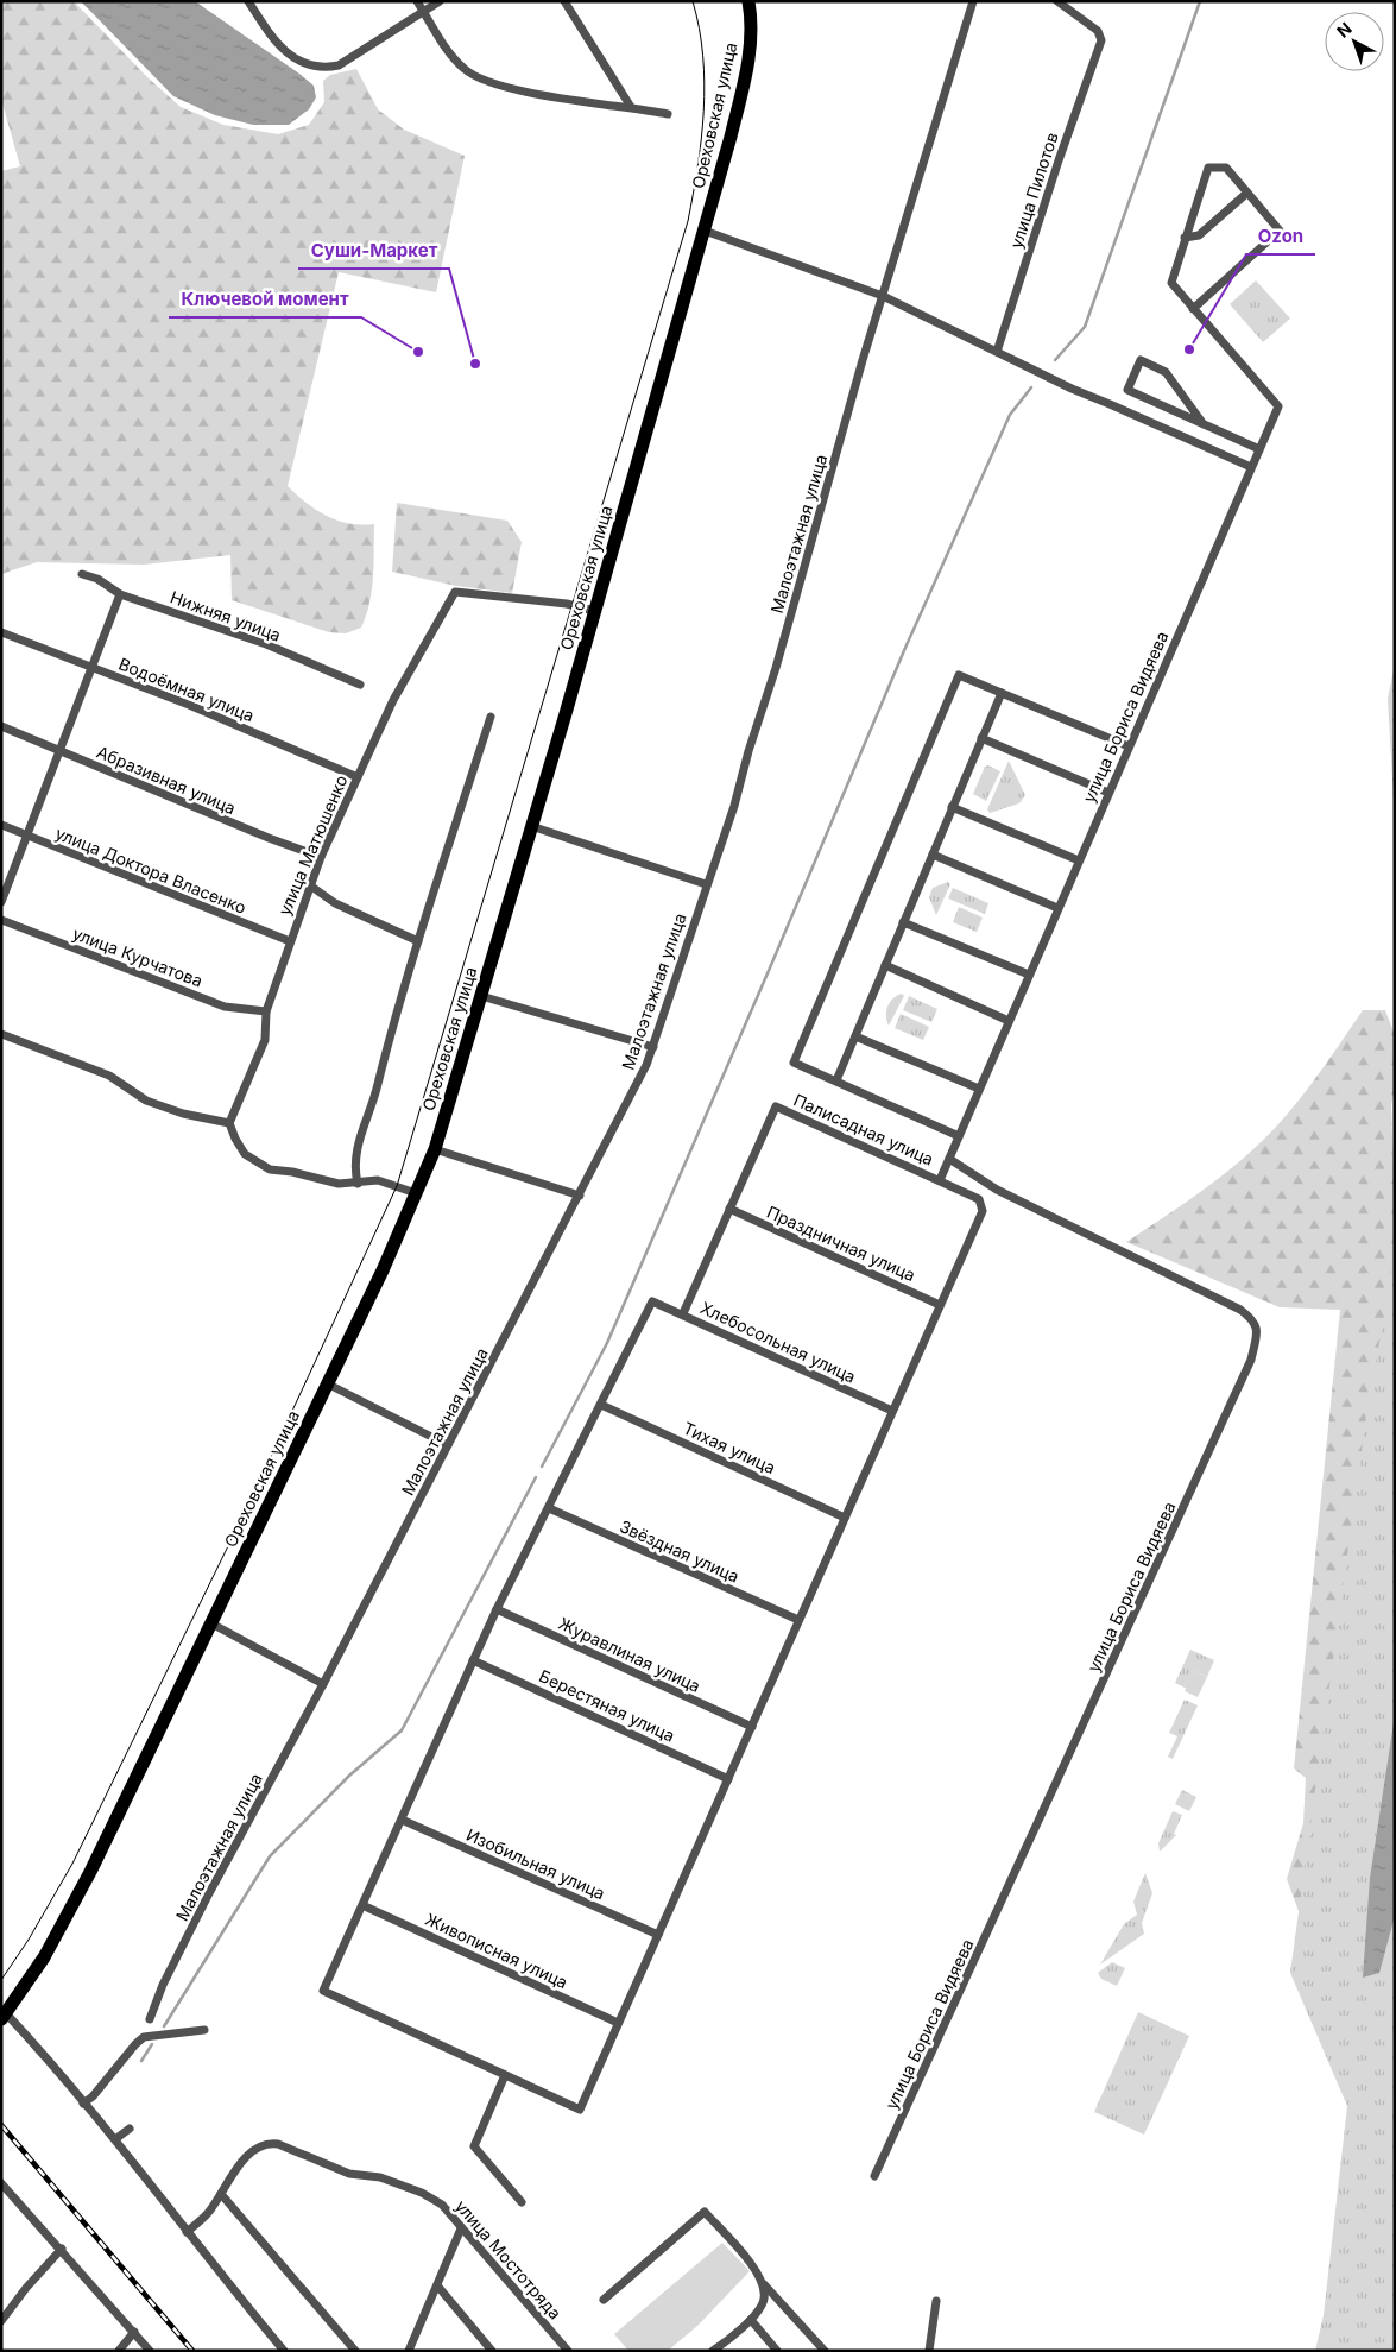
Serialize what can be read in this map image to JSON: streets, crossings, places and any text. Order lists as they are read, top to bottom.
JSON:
{
  "streets": {
    "main road": ["Ореховская улица"],
    "street": [
      "улица Пилотов",
      "Малоэтажная улица",
      "Нижняя улица",
      "Водоёмная улица",
      "улица Бориса Видяева",
      "Абразивная улица",
      "улица Матюшенко",
      "улица Доктора Власенко",
      "улица Курчатова",
      "Палисадная улица",
      "Праздничная улица",
      "Хлебосольная улица",
      "Тихая улица",
      "Звёздная улица",
      "Журавлиная улица",
      "Берестяная улица",
      "Изобильная улица",
      "Живописная улица",
      "улица Мостотряда"
    ]
  },
  "crossings": [
    ["Ореховская улица", "улица Матюшенко"],
    ["Водоёмная улица", "улица Матюшенко"],
    ["улица Бориса Видяева", "Палисадная улица"],
    ["Абразивная улица", "улица Матюшенко"],
    ["улица Матюшенко", "улица Доктора Власенко"],
    ["улица Матюшенко", "улица Курчатова"],
    ["Палисадная улица", "Праздничная улица"],
    ["Хлебосольная улица", "Тихая улица"]
  ],
  "places": ["Ozon", "Ключевой момент", "Суши-Маркет"],
  "north": "top left"
}
